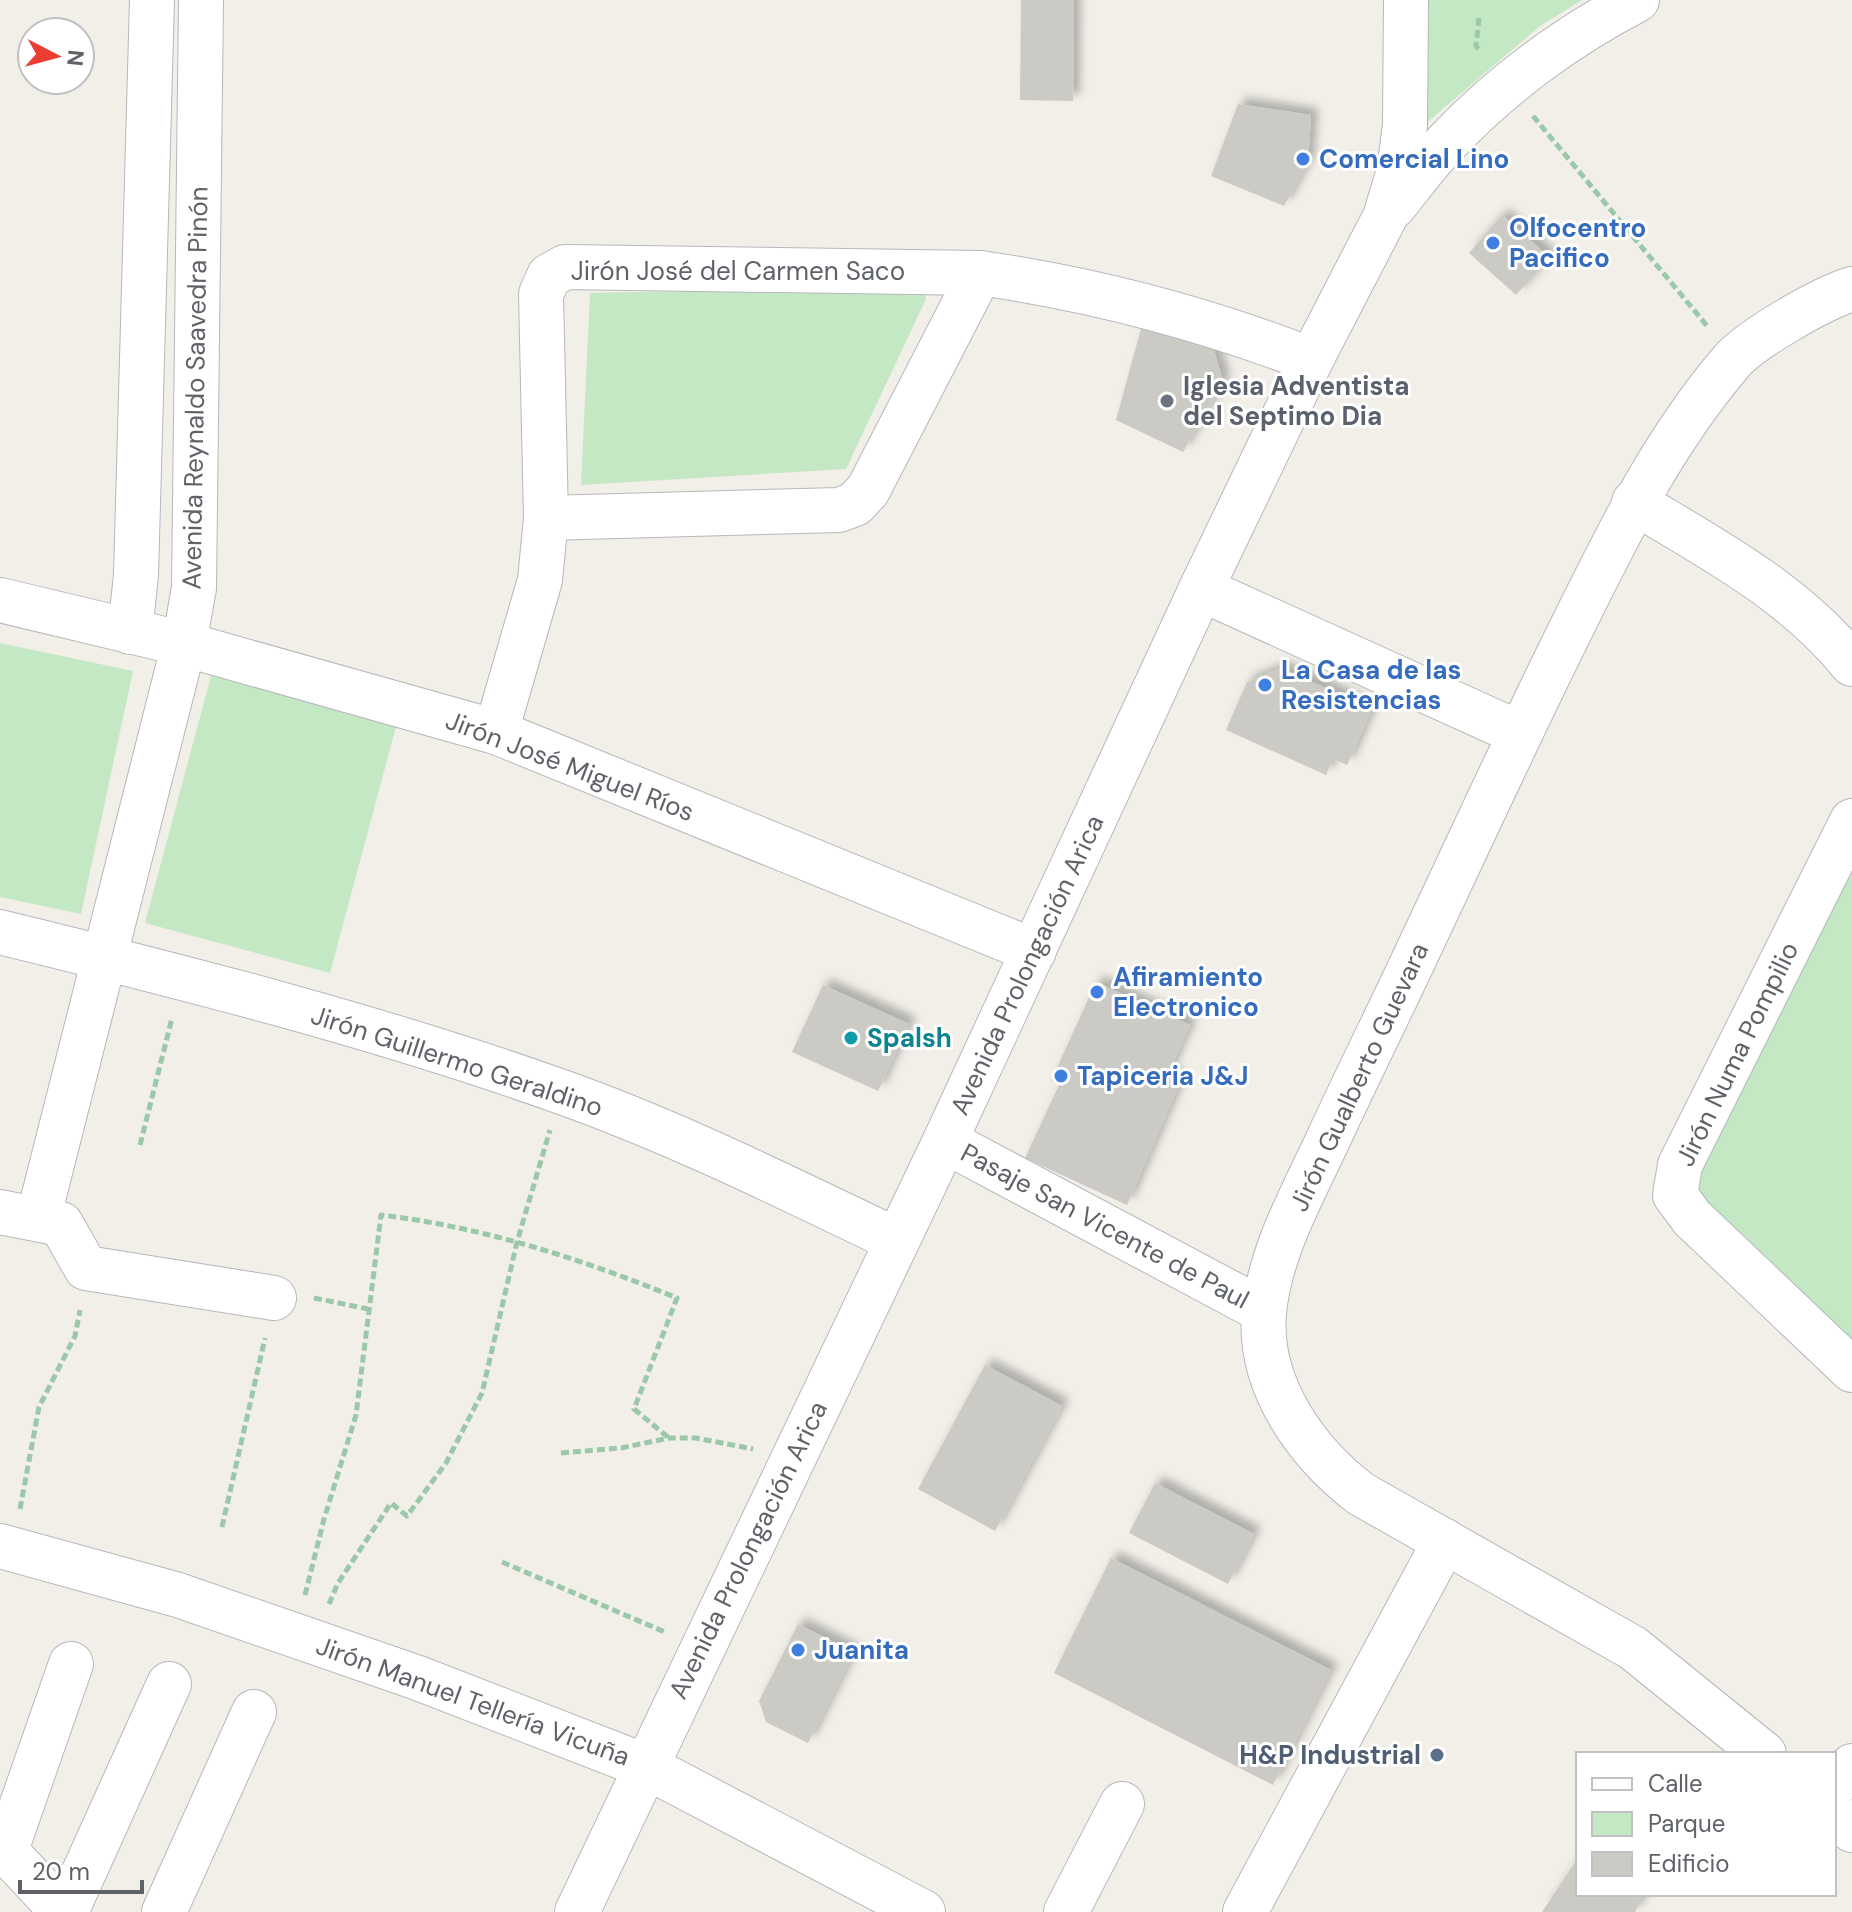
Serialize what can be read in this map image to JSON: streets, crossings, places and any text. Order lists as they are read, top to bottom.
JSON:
{
  "streets": {
    "street": [
      "Jirón José del Carmen Saco",
      "Avenida Reynaldo Saavedra Pinón",
      "Jirón José Miguel Ríos",
      "Avenida Prolongación Arica",
      "Jirón Numa Pompilio",
      "Jirón Guillermo Geraldino",
      "Jirón Gualberto Guevara",
      "Pasaje San Vicente de Paul",
      "Jirón Manuel Tellería Vicuña"
    ]
  },
  "crossings": [
    ["Jirón José del Carmen Saco", "Jirón José Miguel Ríos"],
    ["Jirón José del Carmen Saco", "Avenida Prolongación Arica"],
    ["Avenida Reynaldo Saavedra Pinón", "Jirón José Miguel Ríos"],
    ["Avenida Reynaldo Saavedra Pinón", "Jirón Guillermo Geraldino"],
    ["Jirón José Miguel Ríos", "Avenida Prolongación Arica"],
    ["Avenida Prolongación Arica", "Jirón Guillermo Geraldino"],
    ["Avenida Prolongación Arica", "Pasaje San Vicente de Paul"],
    ["Avenida Prolongación Arica", "Jirón Manuel Tellería Vicuña"],
    ["Jirón Gualberto Guevara", "Pasaje San Vicente de Paul"]
  ],
  "places": [
    "Comercial Lino",
    "Olfocentro Pacifico",
    "Iglesia Adventista del Septimo Dia",
    "La Casa de las Resistencias",
    "Afiramiento Electronico",
    "Spalsh",
    "Tapiceria J&J",
    "Juanita",
    "H&P Industrial"
  ],
  "legend": ["Calle", "Parque", "Edificio"],
  "scale_bar": "20 m",
  "north": "right"
}
